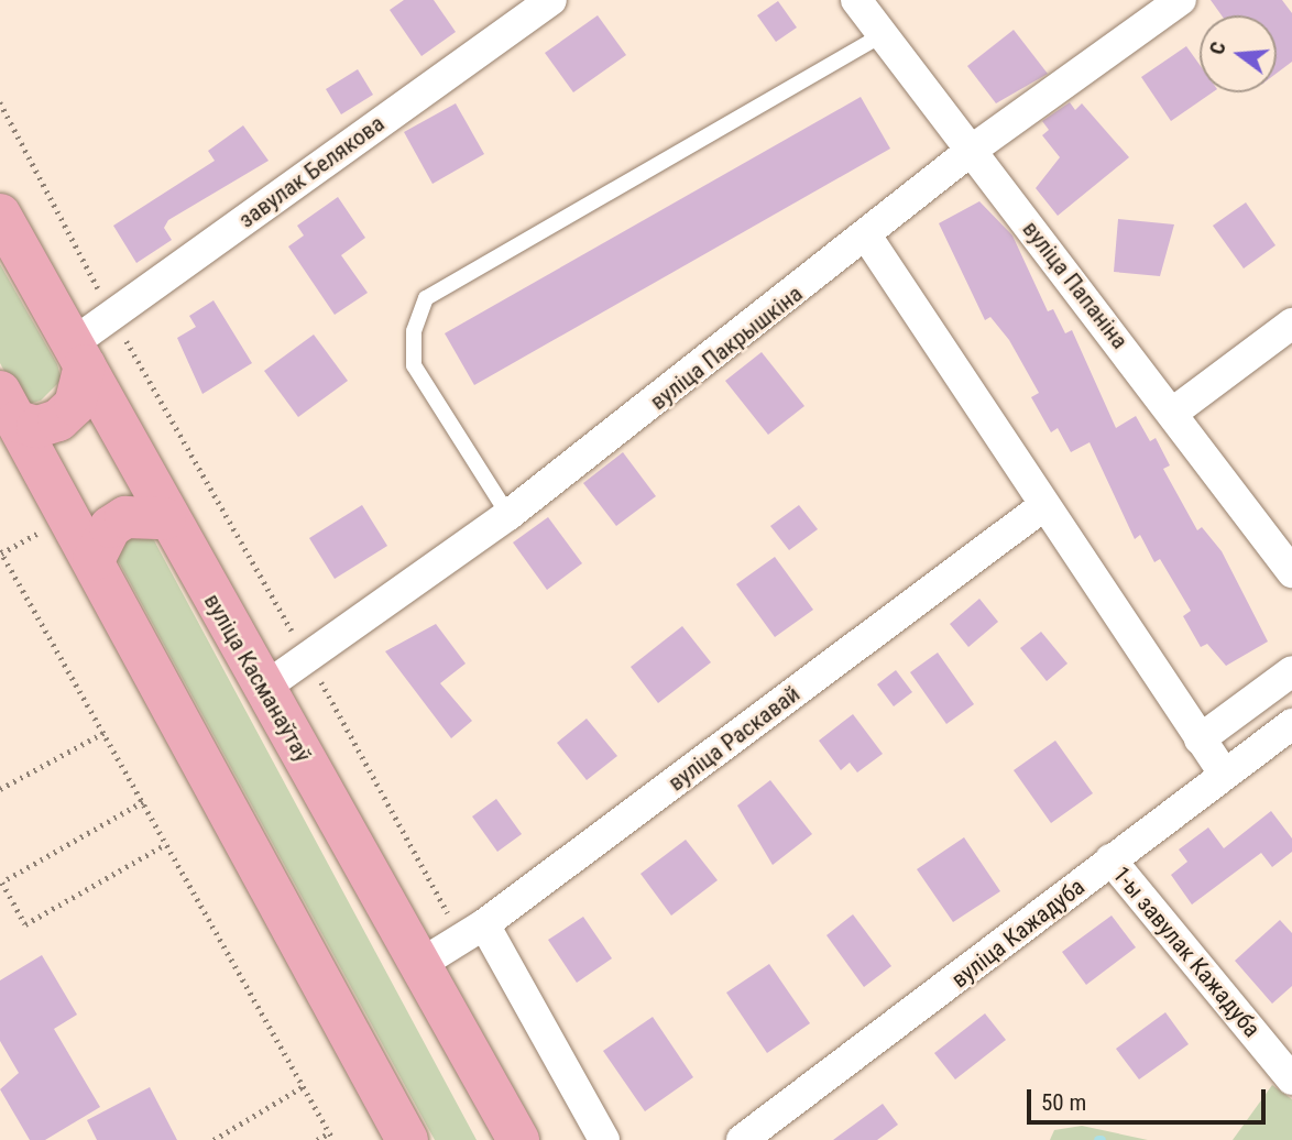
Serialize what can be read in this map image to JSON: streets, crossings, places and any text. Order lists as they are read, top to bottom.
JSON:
{
  "streets": {
    "main road": ["вуліца Касманаўтаў"],
    "street": [
      "завулак Белякова",
      "вуліца Папаніна",
      "вуліца Пакрышкіна",
      "вуліца Раскавай",
      "вуліца Кажадуба",
      "1-ы завулак Кажадуба"
    ]
  },
  "crossings": [
    ["завулак Белякова", "вуліца Касманаўтаў"],
    ["вуліца Папаніна", "вуліца Пакрышкіна"],
    ["вуліца Пакрышкіна", "вуліца Касманаўтаў"],
    ["вуліца Касманаўтаў", "вуліца Раскавай"],
    ["вуліца Кажадуба", "1-ы завулак Кажадуба"]
  ],
  "scale_bar": "50 m",
  "north": "left"
}
